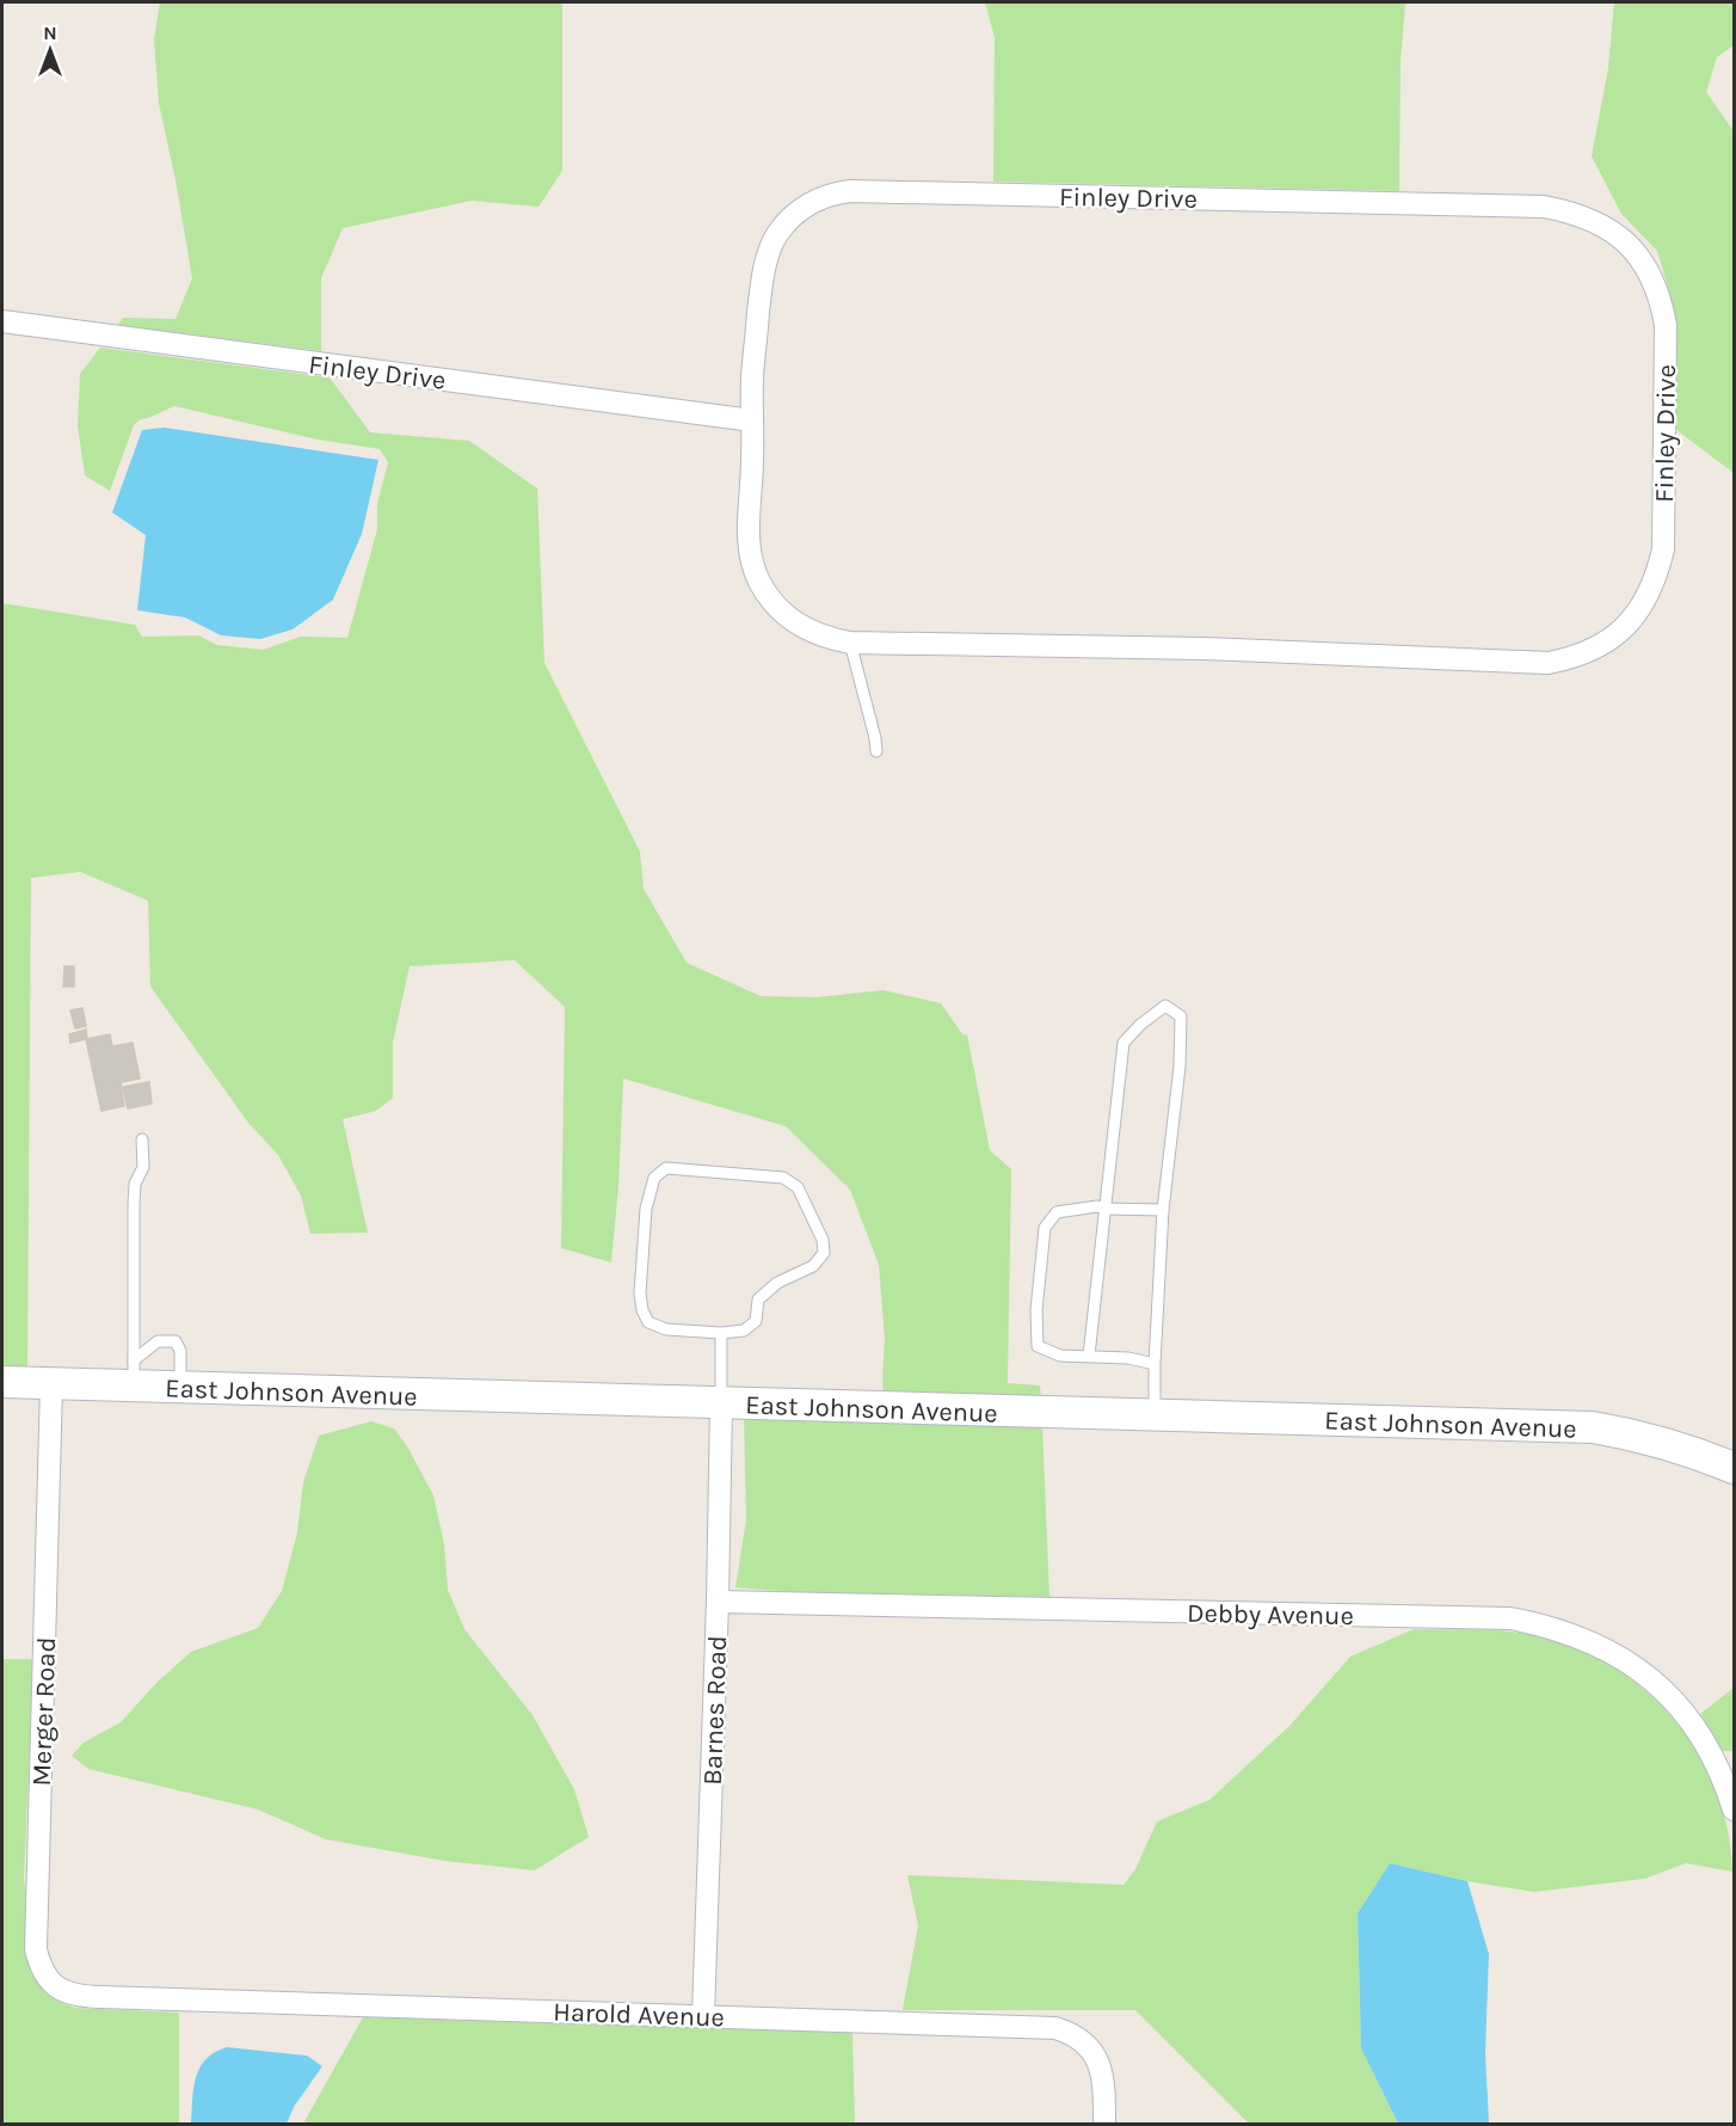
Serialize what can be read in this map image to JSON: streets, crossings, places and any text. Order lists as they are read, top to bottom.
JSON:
{
  "streets": {
    "main road": ["East Johnson Avenue"],
    "street": [
      "Finley Drive",
      "Debby Avenue",
      "Barnes Road",
      "Merger Road",
      "Harold Avenue"
    ]
  },
  "crossings": [
    ["East Johnson Avenue", "Barnes Road"],
    ["East Johnson Avenue", "Merger Road"],
    ["Debby Avenue", "Barnes Road"],
    ["Barnes Road", "Harold Avenue"],
    ["Merger Road", "Harold Avenue"]
  ],
  "north": "top"
}
